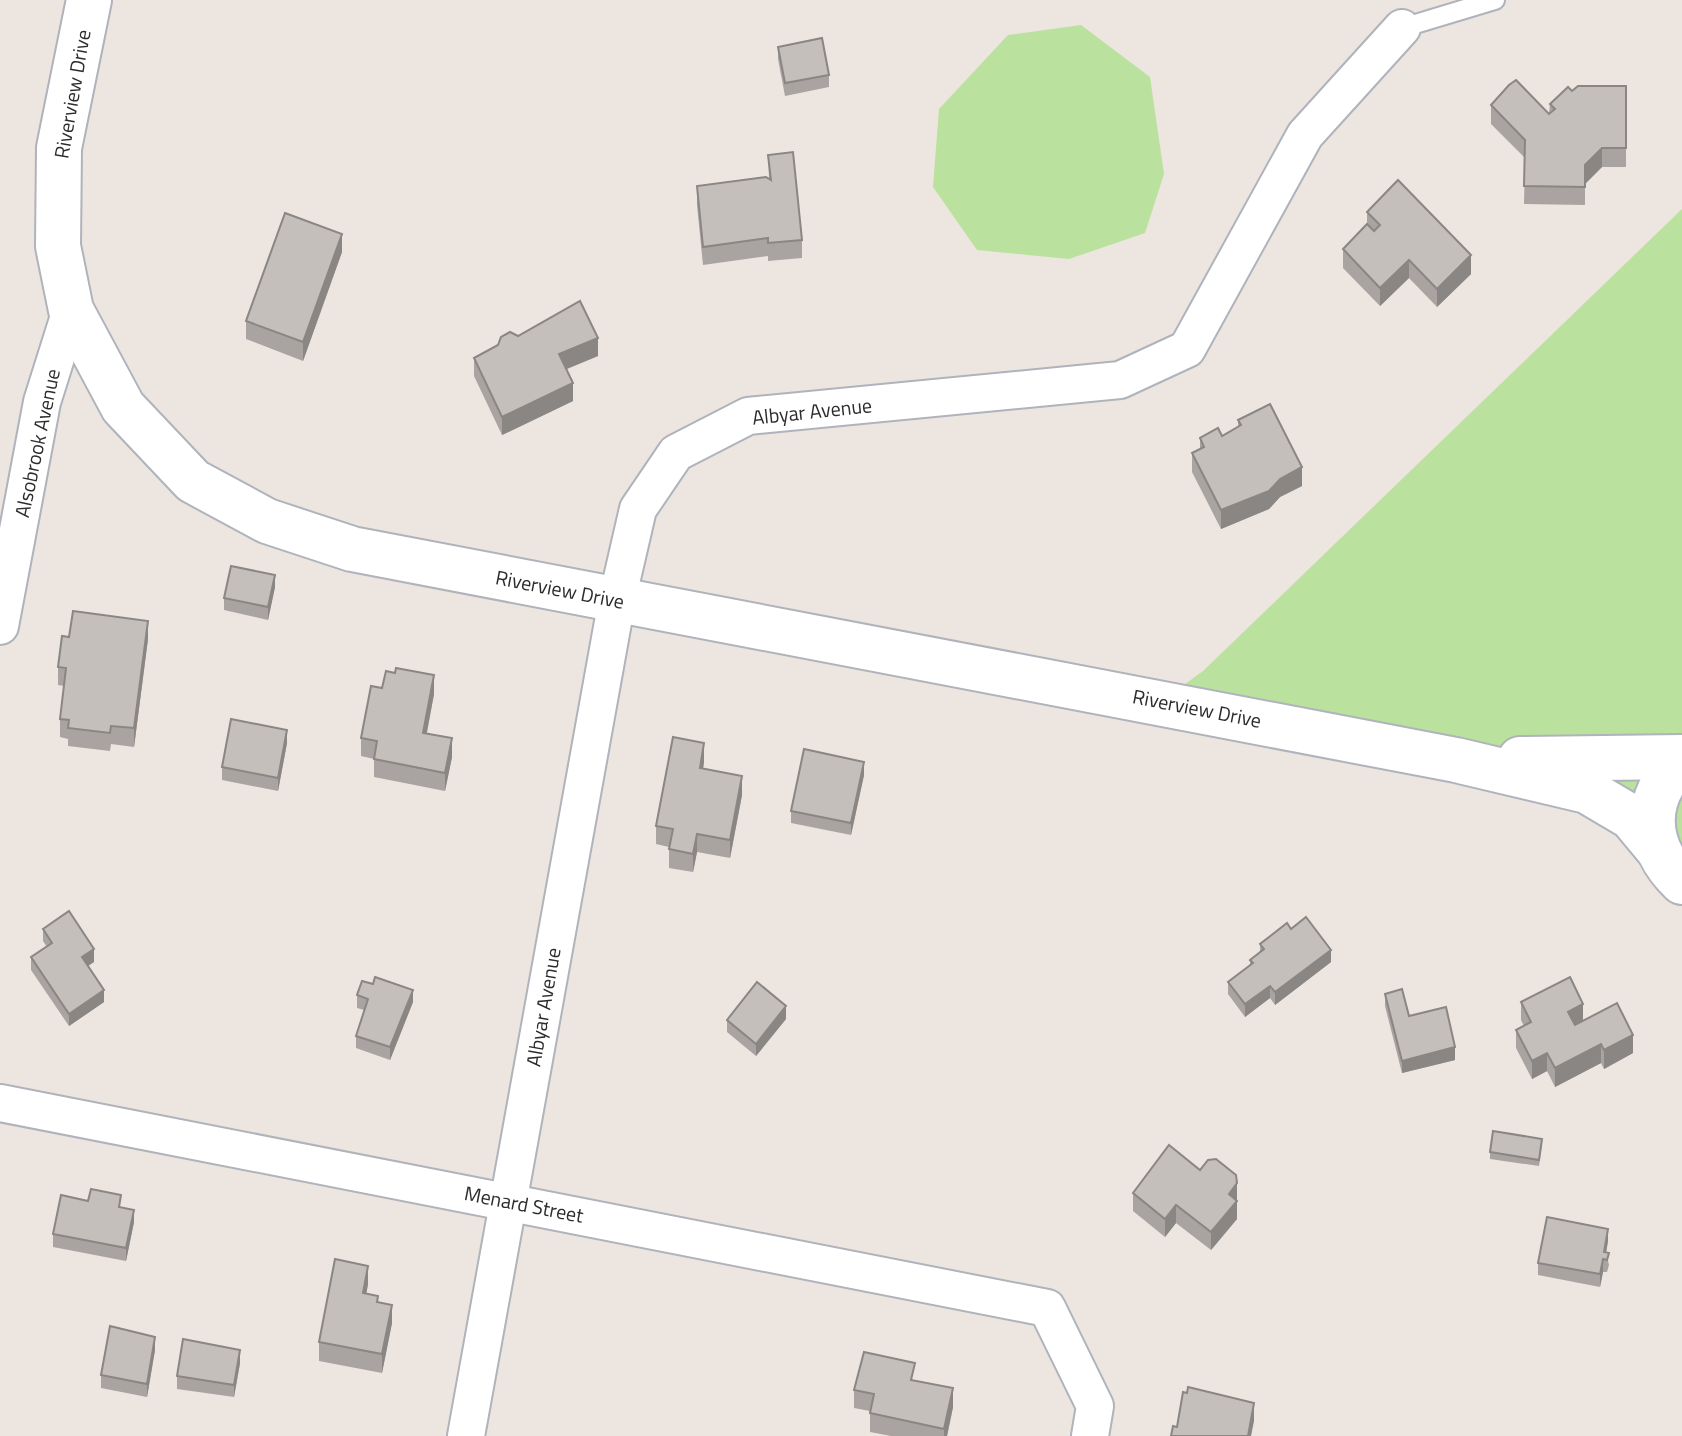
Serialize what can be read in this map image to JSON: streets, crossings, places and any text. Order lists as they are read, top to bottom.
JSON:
{
  "streets": {
    "street": [
      "Riverview Drive",
      "Albyar Avenue",
      "Alsobrook Avenue",
      "Menard Street"
    ]
  },
  "crossings": [
    ["Riverview Drive", "Albyar Avenue"],
    ["Riverview Drive", "Alsobrook Avenue"],
    ["Albyar Avenue", "Menard Street"]
  ]
}
